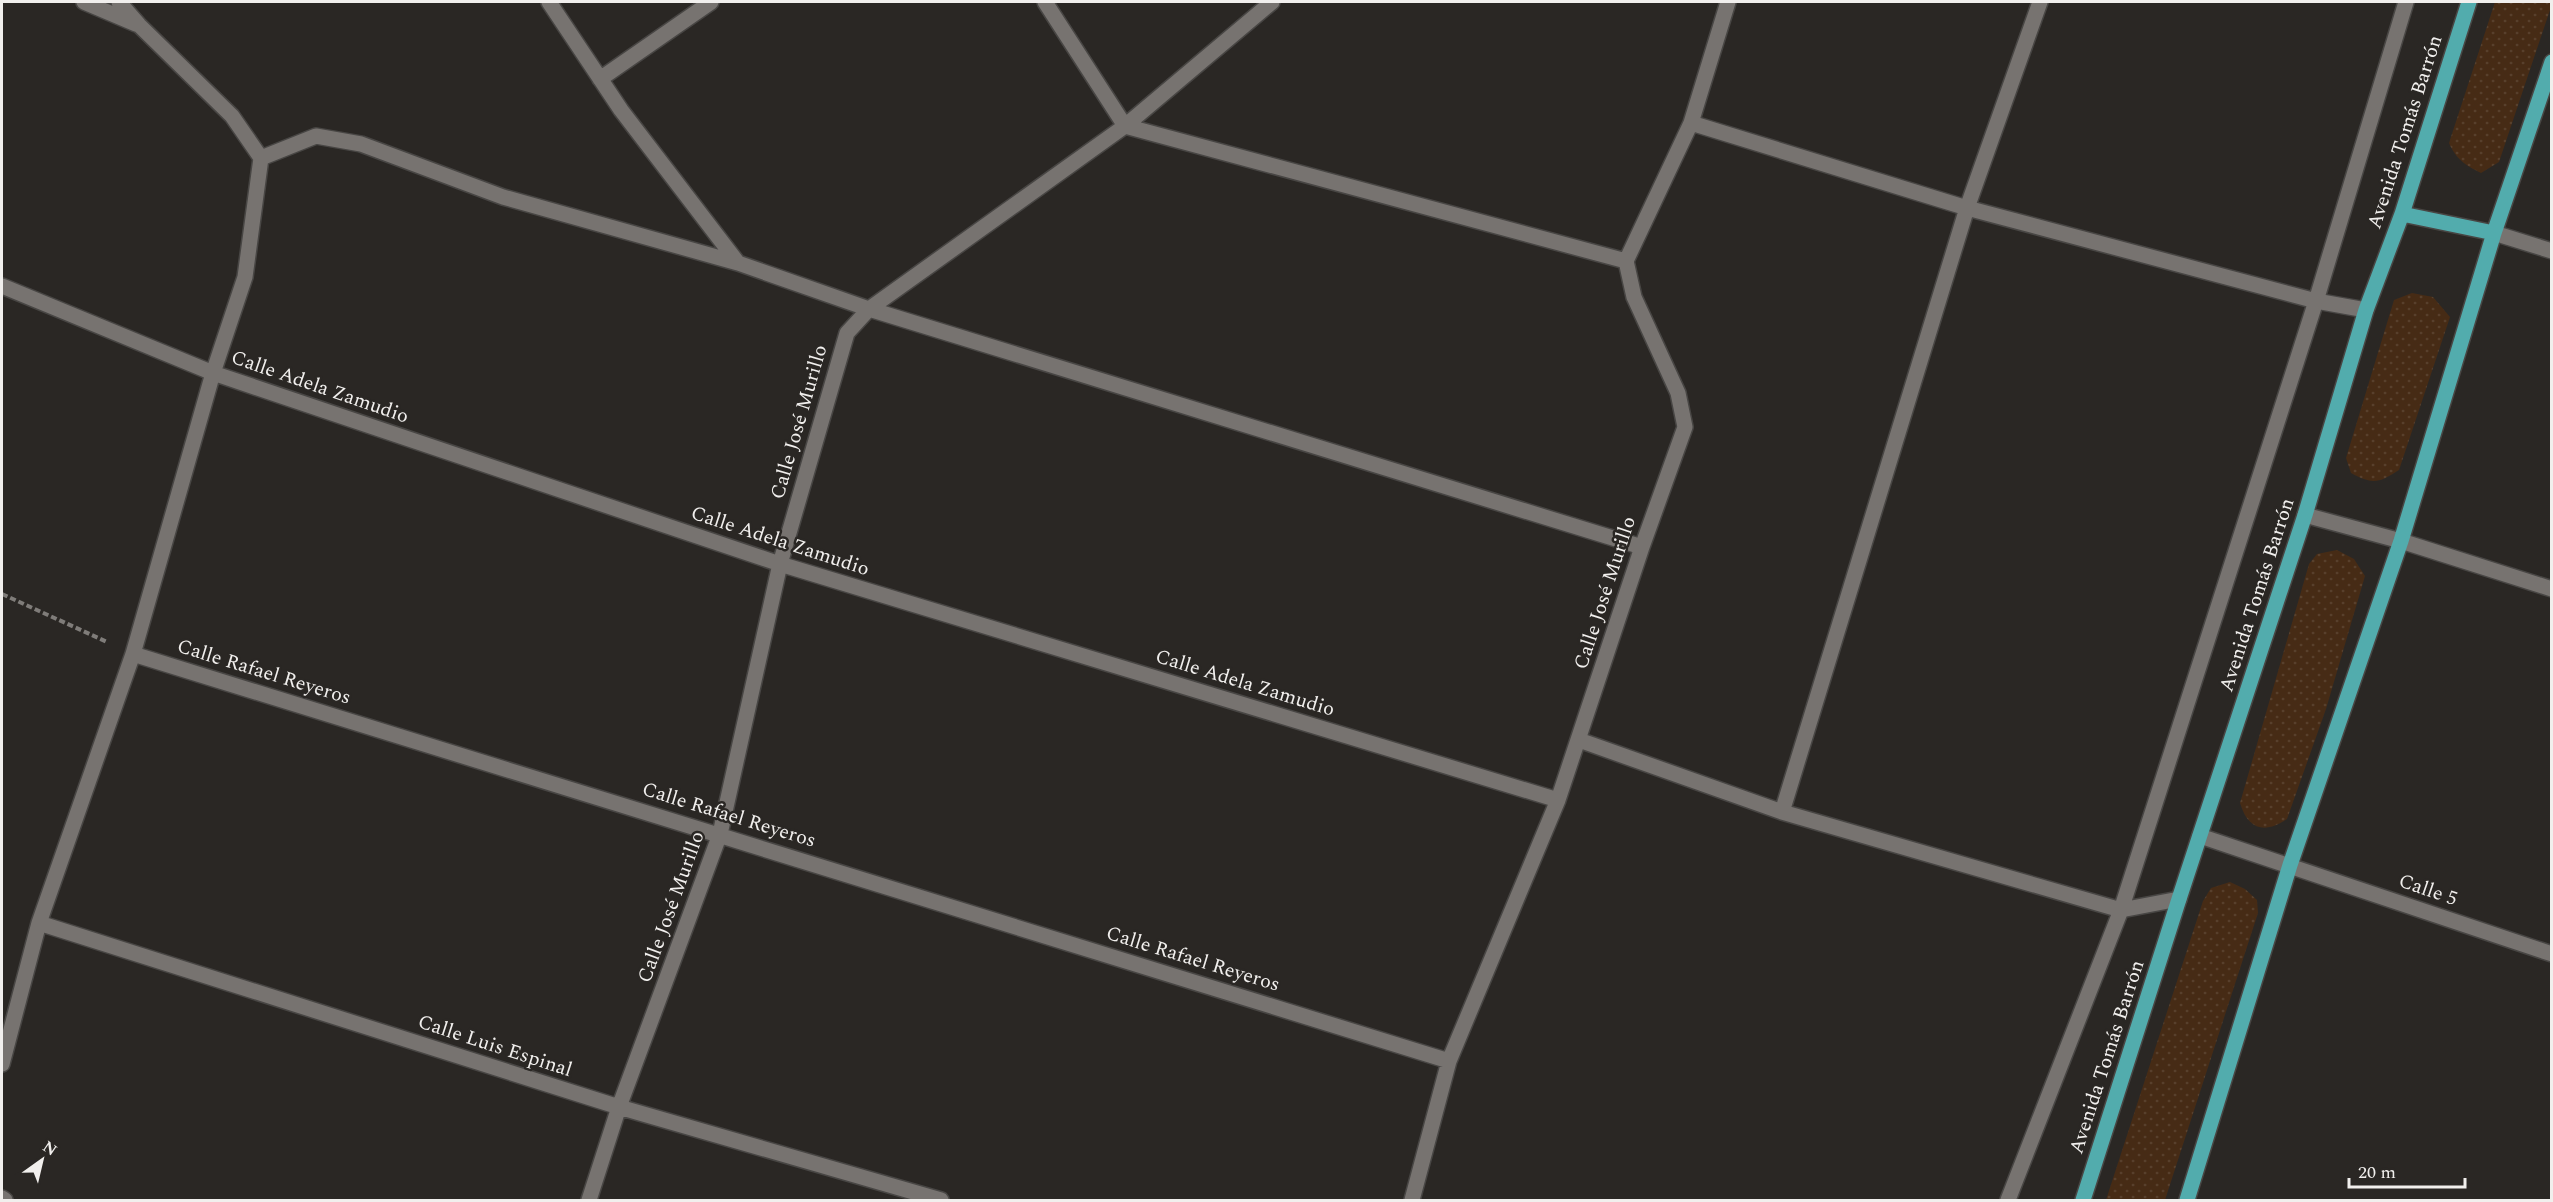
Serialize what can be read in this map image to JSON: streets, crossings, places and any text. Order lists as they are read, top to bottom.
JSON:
{
  "streets": {
    "main road": ["Avenida Tomás Barrón"],
    "street": [
      "Calle Adela Zamudio",
      "Calle José Murillo",
      "Calle Rafael Reyeros",
      "Calle 5",
      "Calle Luis Espinal"
    ]
  },
  "crossings": [
    ["Avenida Tomás Barrón", "Calle 5"],
    ["Calle Adela Zamudio", "Calle José Murillo"],
    ["Calle José Murillo", "Calle Rafael Reyeros"],
    ["Calle José Murillo", "Calle Luis Espinal"]
  ],
  "scale_bar": "20 m",
  "north": "top right"
}
